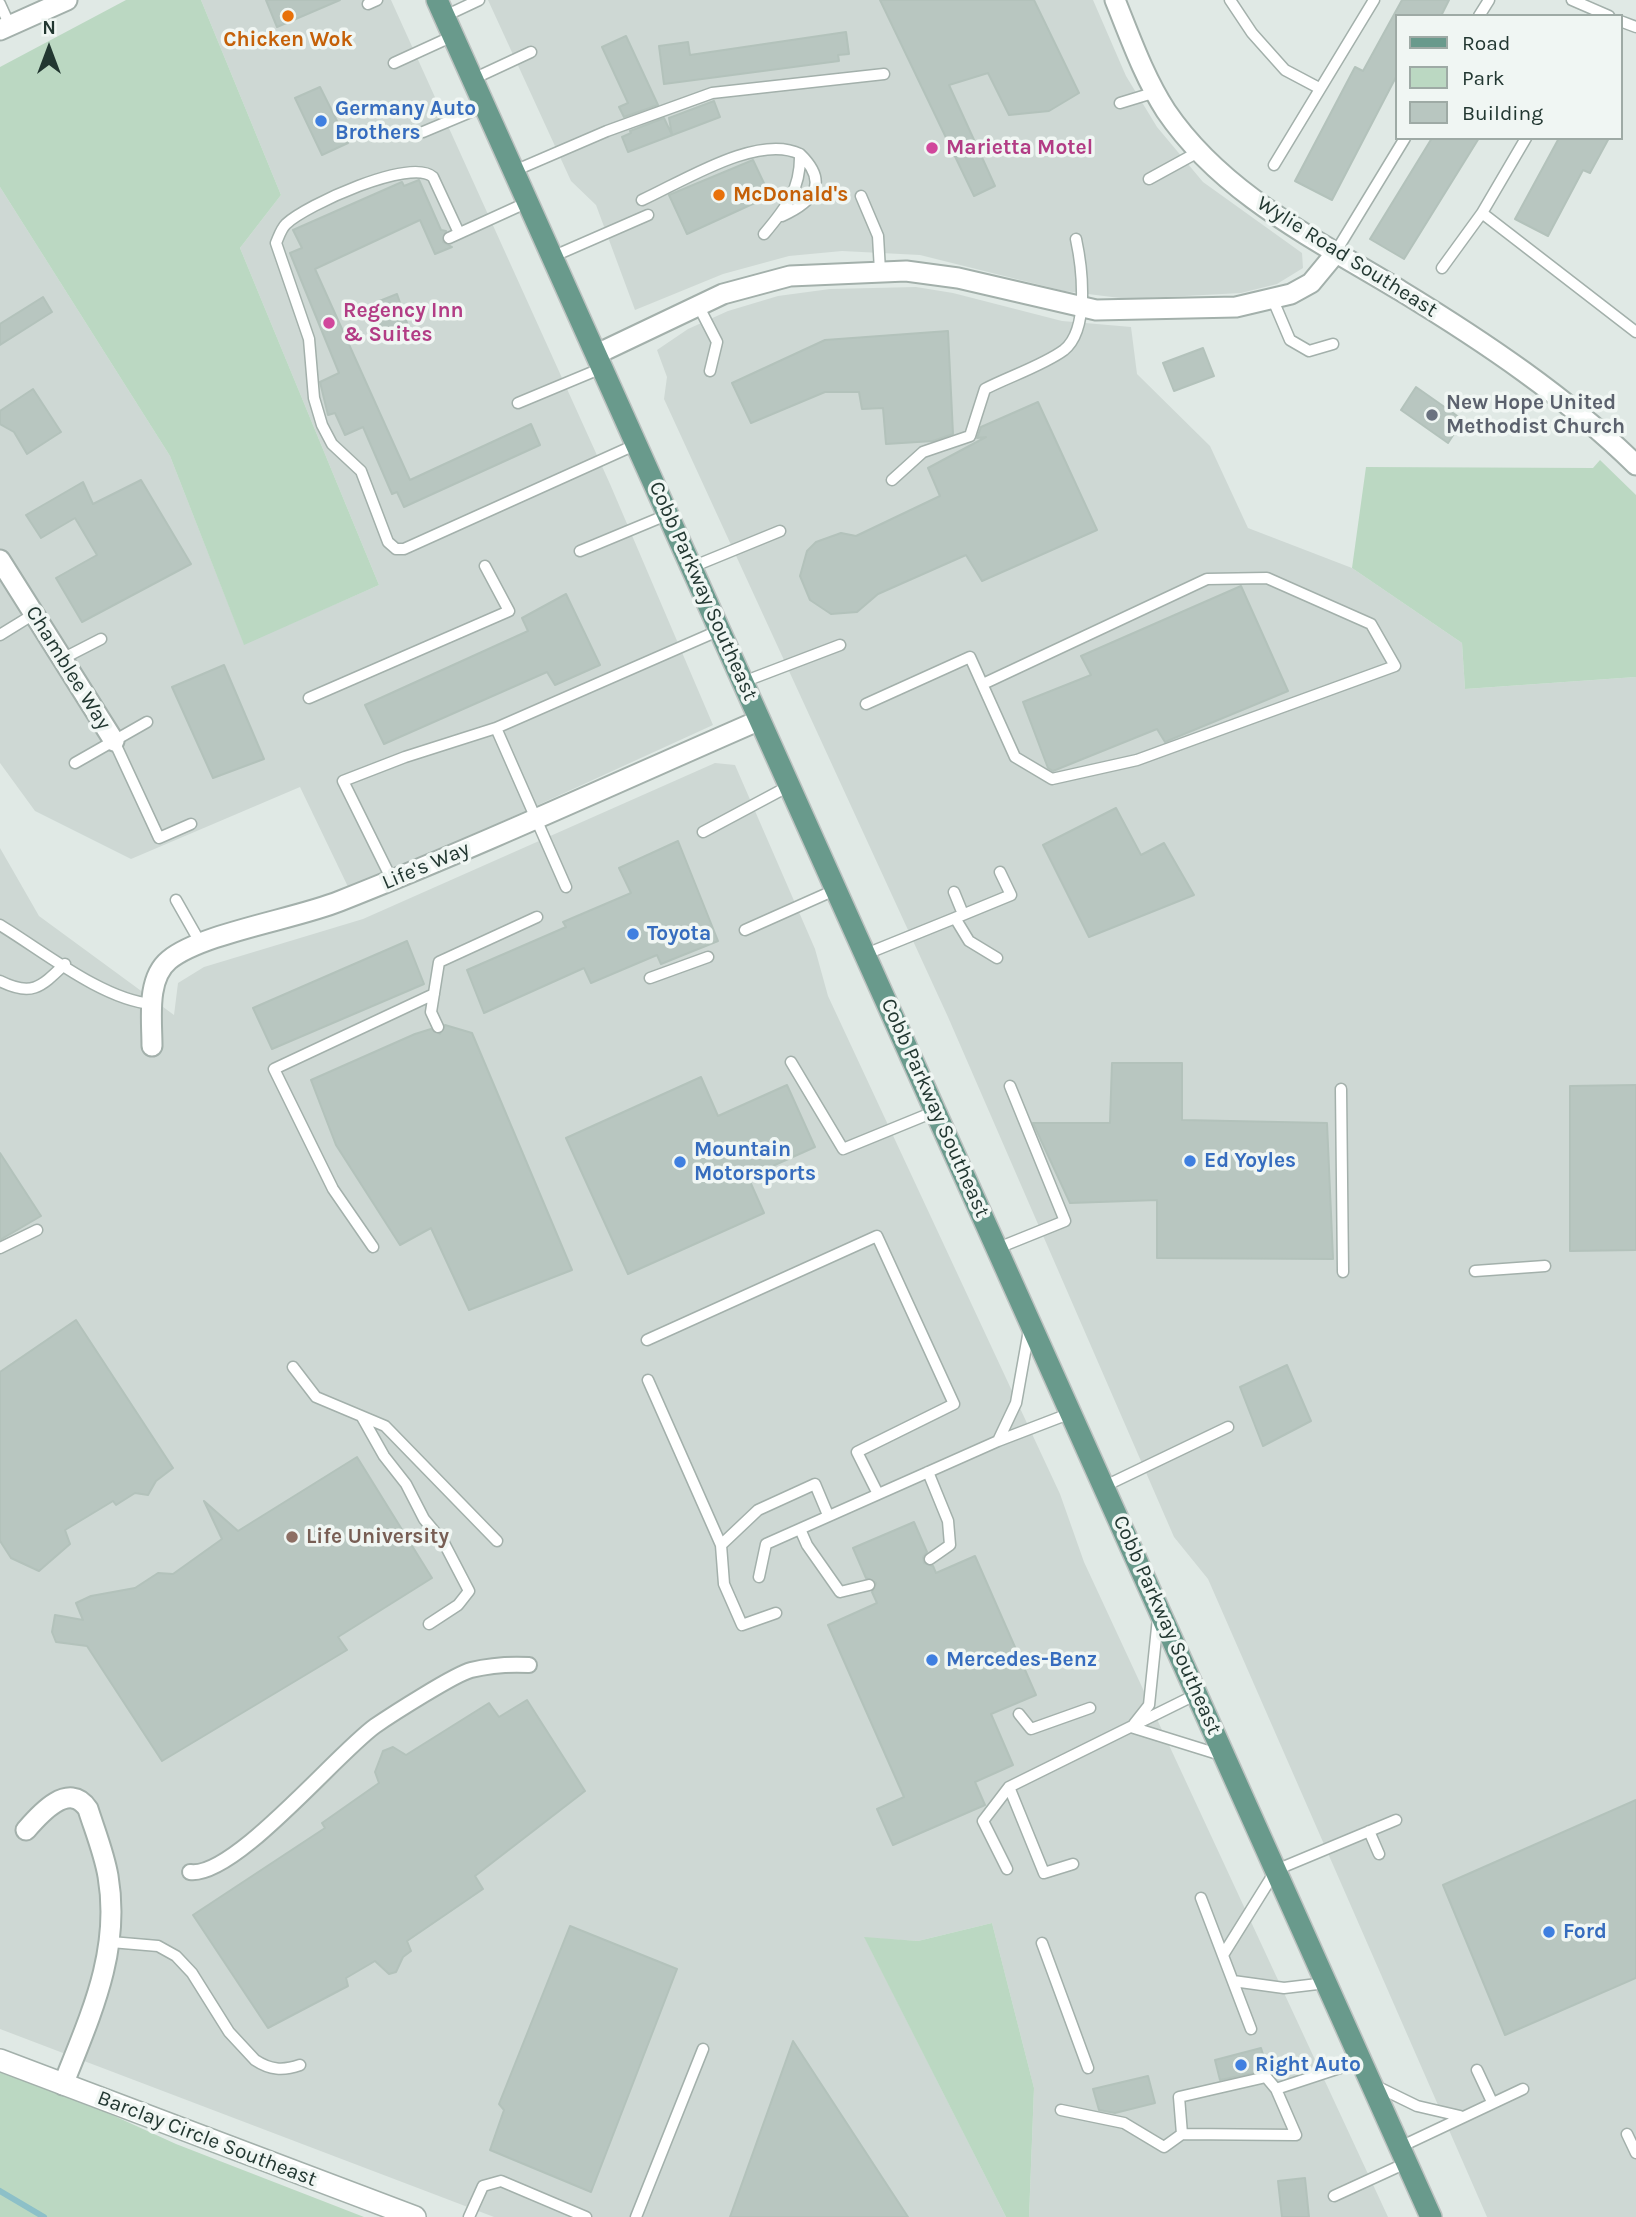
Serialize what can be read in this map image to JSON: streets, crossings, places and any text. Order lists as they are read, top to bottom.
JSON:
{
  "streets": {
    "main road": ["Cobb Parkway Southeast"],
    "street": [
      "Wylie Road Southeast",
      "Chamblee Way",
      "Life's Way",
      "Barclay Circle Southeast"
    ]
  },
  "crossings": [
    ["Cobb Parkway Southeast", "Life's Way"]
  ],
  "places": [
    "Chicken Wok",
    "Germany Auto Brothers",
    "Marietta Motel",
    "McDonald's",
    "Regency Inn & Suites",
    "New Hope United Methodist Church",
    "Toyota",
    "Ed Yoyles",
    "Mountain Motorsports",
    "Life University",
    "Mercedes-Benz",
    "Ford",
    "Right Auto"
  ],
  "legend": ["Road", "Park", "Building"],
  "north": "top"
}
